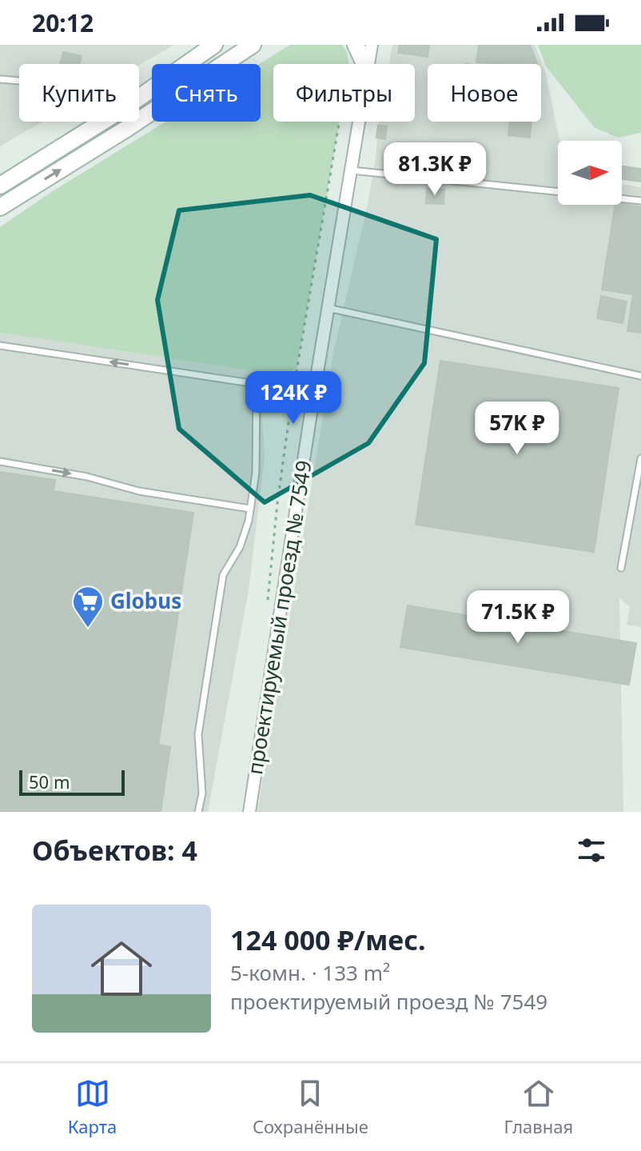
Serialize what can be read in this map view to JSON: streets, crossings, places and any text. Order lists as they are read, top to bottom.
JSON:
{
  "streets": {
    "street": ["проектируемый проезд № 7549"]
  },
  "places": {
    "supermarket": ["Globus"]
  },
  "scale_bar": "50 m",
  "north": "right",
  "page": {
    "status": "20:12",
    "chip": [
      "Купить",
      "Снять",
      "Фильтры",
      "Новое"
    ],
    "price": [
      "81.3K ₽",
      "124K ₽",
      "57K ₽",
      "71.5K ₽"
    ],
    "scale": "50 m",
    "heading": "Объектов: 4",
    "list": [
      {
        "name": "124 000 ₽/мес.",
        "note": "5-комн. · 133 m² · проектируемый проезд № 7549"
      }
    ],
    "tabs": ["Карта", "Сохранённые", "Главная"]
  }
}
